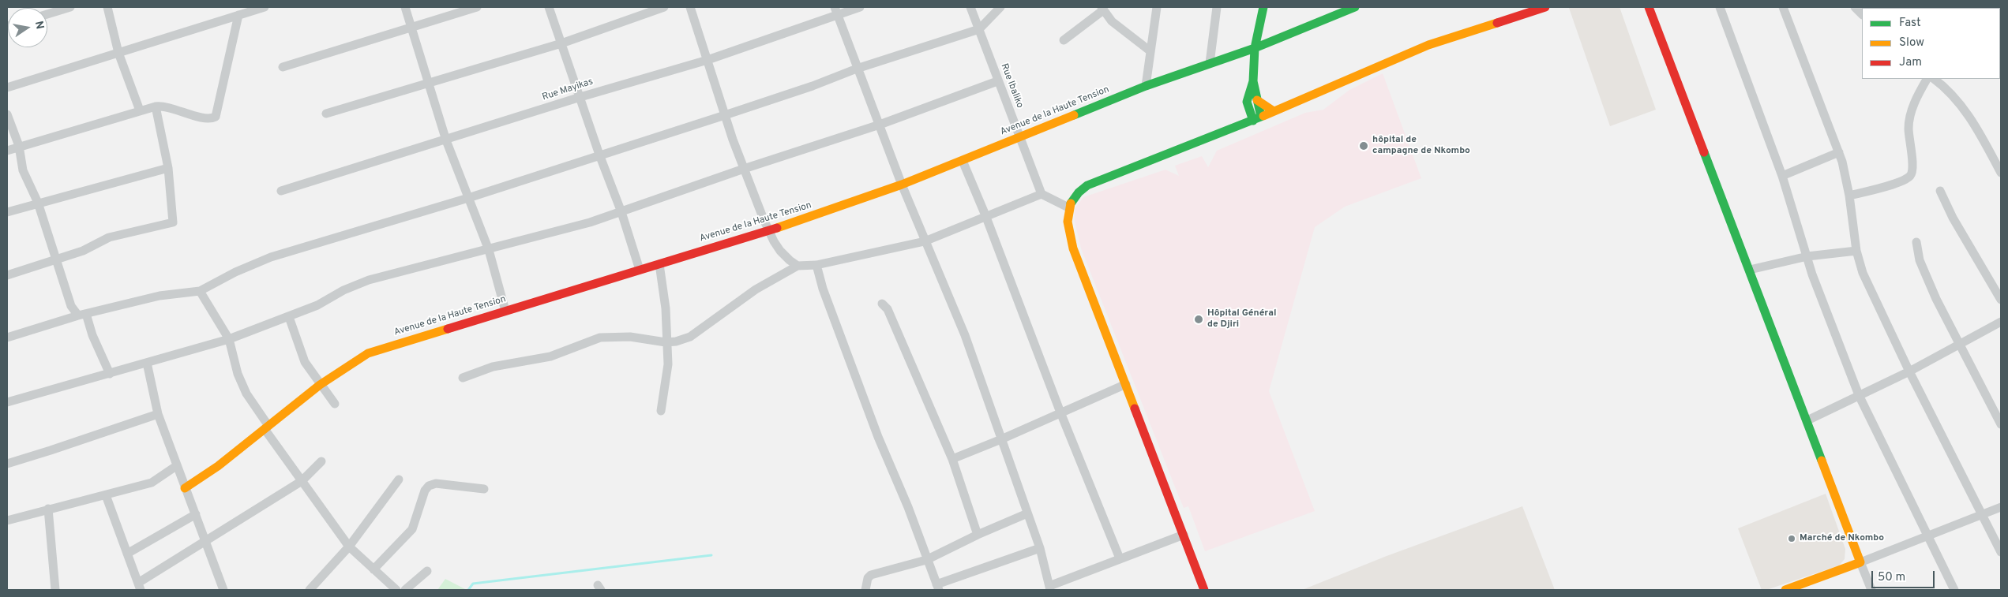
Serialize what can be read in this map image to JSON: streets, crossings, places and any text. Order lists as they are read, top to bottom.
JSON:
{
  "streets": {
    "street": ["Rue Ibaliko", "Rue Mayikas", "Avenue de la Haute Tension"]
  },
  "crossings": [
    ["Rue Ibaliko", "Avenue de la Haute Tension"]
  ],
  "places": ["hôpital de campagne de Nkombo", "Hôpital Général de Djiri", "Marché de Nkombo"],
  "legend": ["Fast", "Slow", "Jam"],
  "scale_bar": "50 m",
  "north": "right"
}
